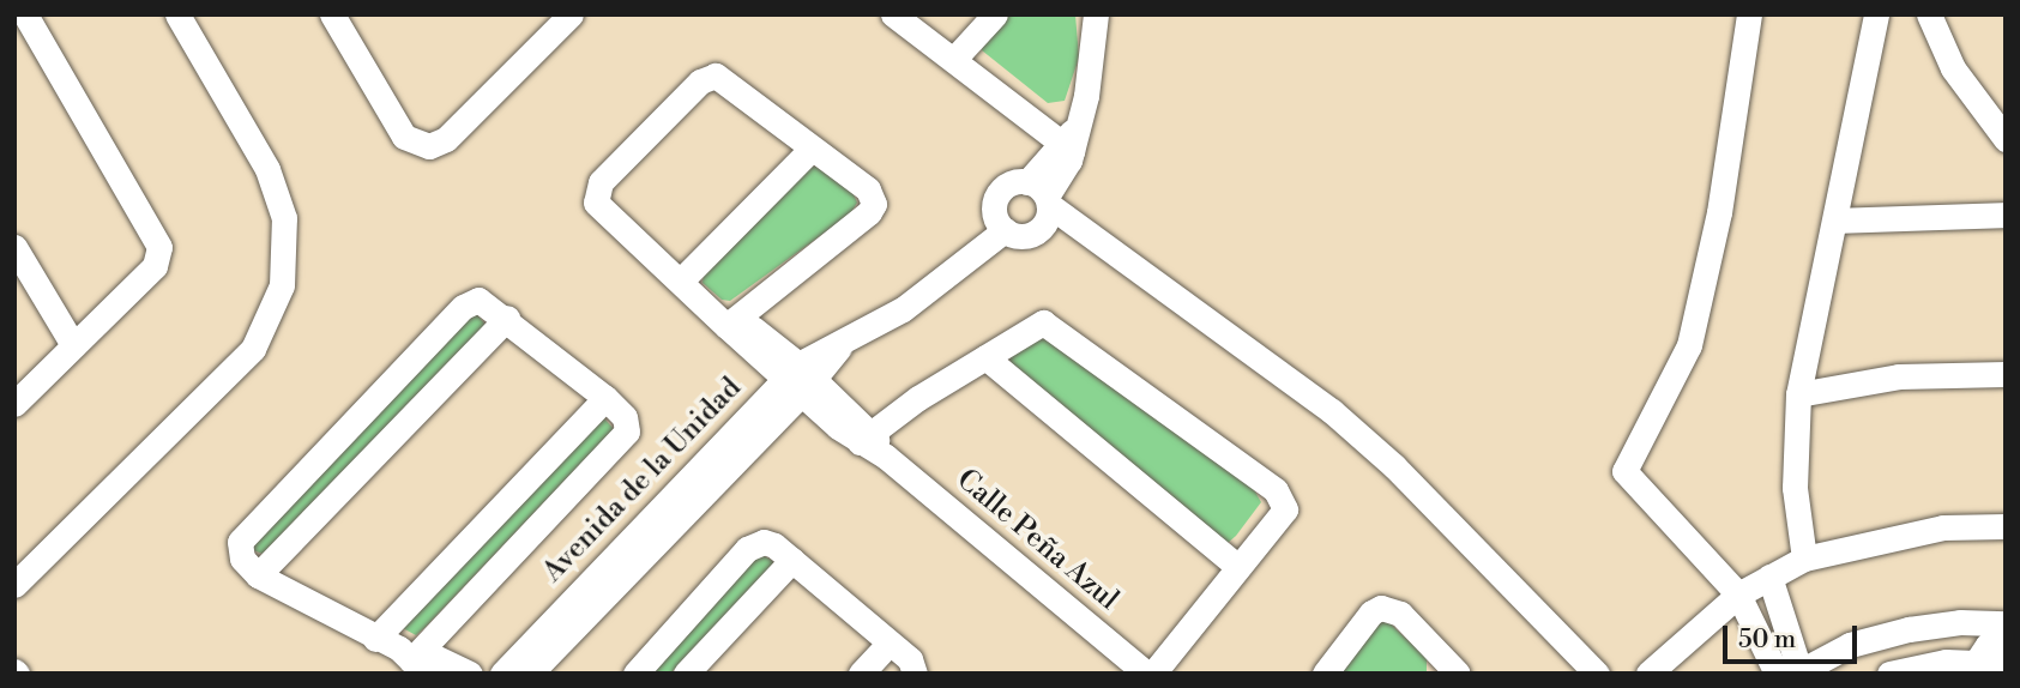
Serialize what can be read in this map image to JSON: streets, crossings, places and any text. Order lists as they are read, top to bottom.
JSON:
{
  "streets": {
    "street": ["Avenida de la Unidad", "Calle Peña Azul"]
  },
  "crossings": [
    ["Avenida de la Unidad", "Calle Peña Azul"]
  ],
  "scale_bar": "50 m"
}
